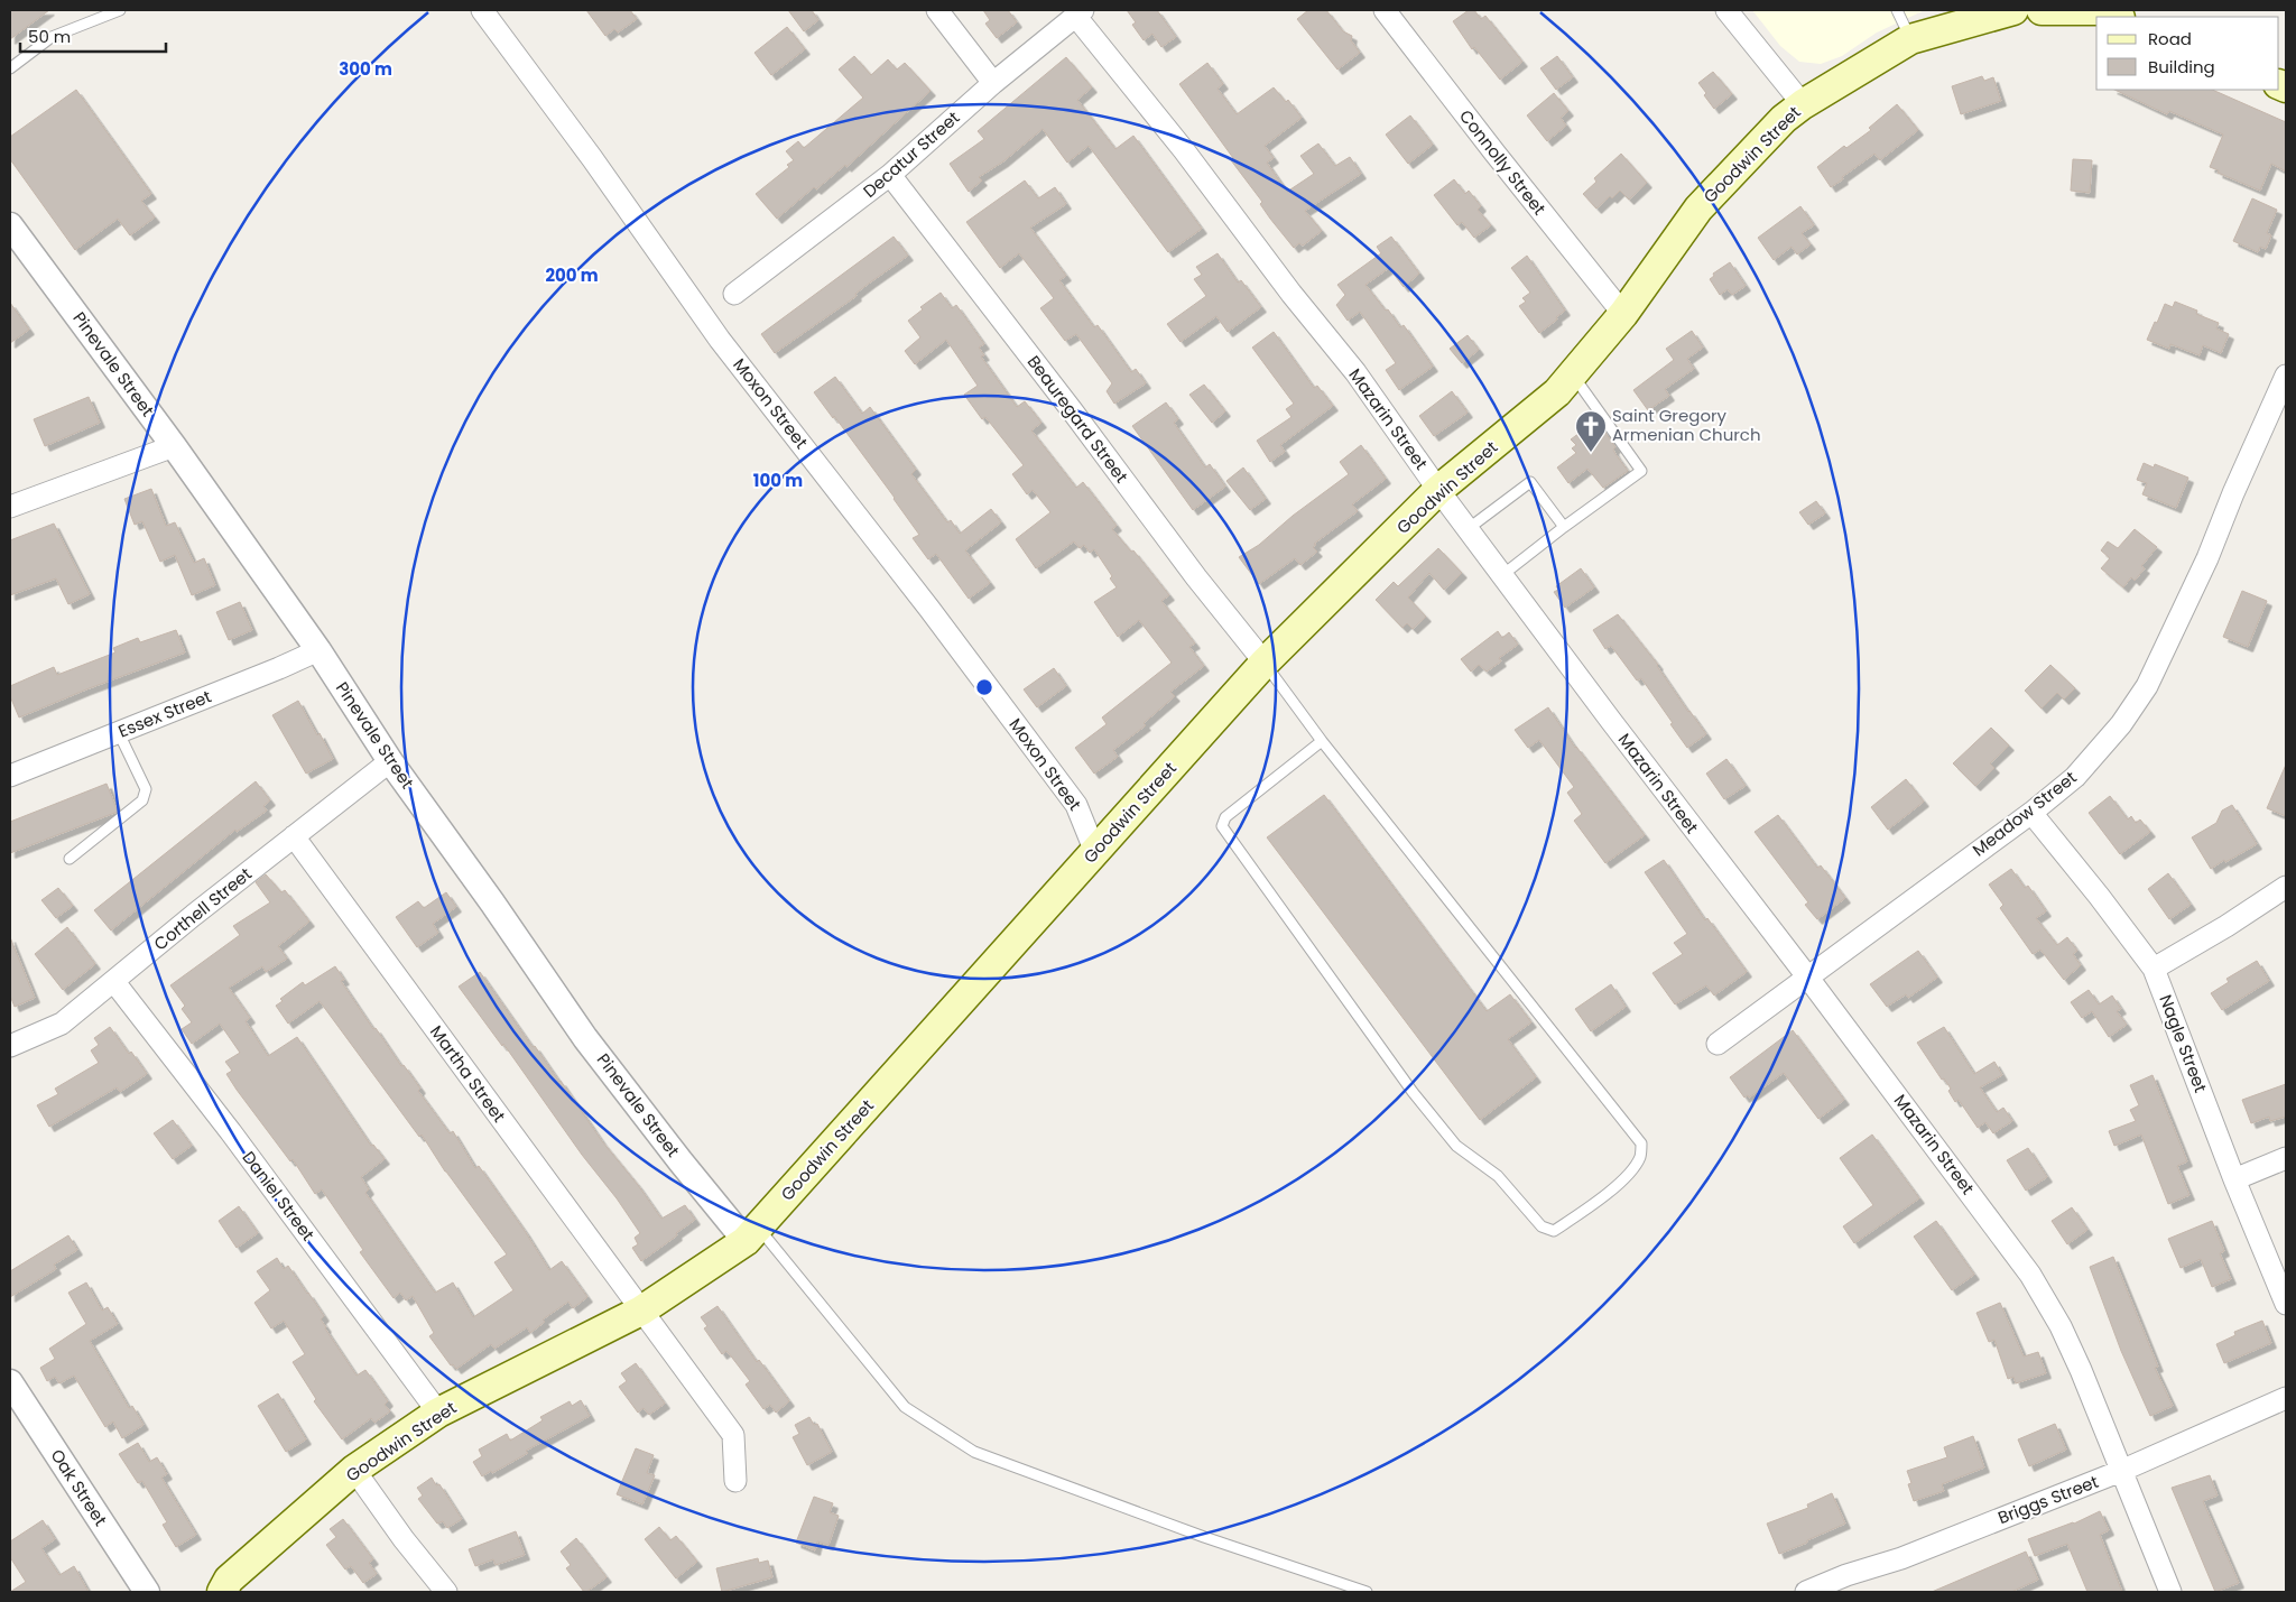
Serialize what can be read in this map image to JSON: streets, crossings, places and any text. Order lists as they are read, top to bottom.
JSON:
{
  "streets": {
    "main road": ["Goodwin Street"],
    "street": [
      "Decatur Street",
      "Connolly Street",
      "Pinevale Street",
      "Moxon Street",
      "Beauregard Street",
      "Mazarin Street",
      "Essex Street",
      "Meadow Street",
      "Corthell Street",
      "Nagle Street",
      "Martha Street",
      "Daniel Street",
      "Oak Street",
      "Briggs Street"
    ]
  },
  "crossings": [
    ["Decatur Street", "Beauregard Street"],
    ["Decatur Street", "Mazarin Street"],
    ["Goodwin Street", "Connolly Street"],
    ["Goodwin Street", "Pinevale Street"],
    ["Goodwin Street", "Moxon Street"],
    ["Goodwin Street", "Beauregard Street"],
    ["Goodwin Street", "Mazarin Street"],
    ["Goodwin Street", "Martha Street"],
    ["Goodwin Street", "Daniel Street"],
    ["Pinevale Street", "Essex Street"],
    ["Pinevale Street", "Corthell Street"],
    ["Mazarin Street", "Meadow Street"],
    ["Mazarin Street", "Briggs Street"],
    ["Meadow Street", "Nagle Street"],
    ["Corthell Street", "Martha Street"],
    ["Corthell Street", "Daniel Street"]
  ],
  "places": {
    "church": ["Saint Gregory Armenian Church"]
  },
  "legend": ["Road", "Building"],
  "scale_bar": "50 m",
  "rings": ["300 m", "200 m", "100 m"]
}
